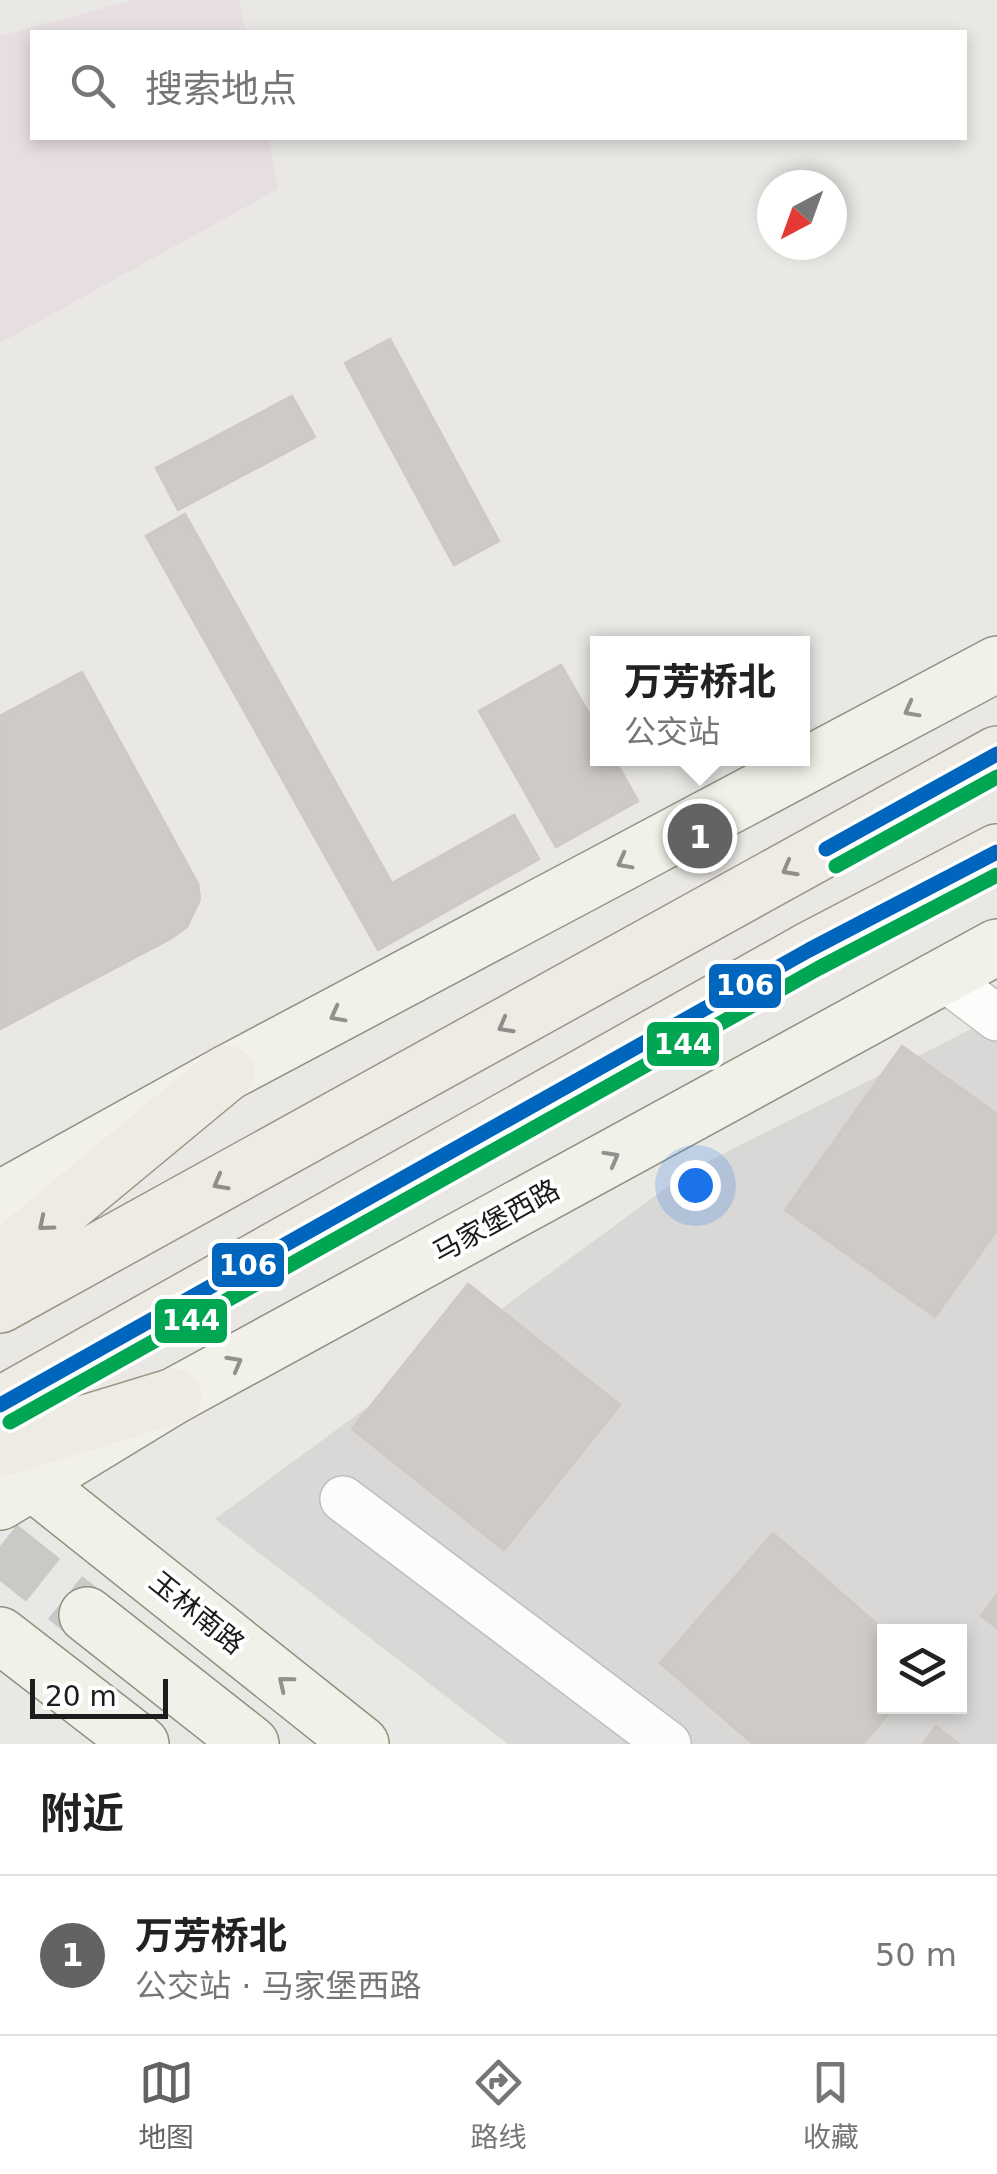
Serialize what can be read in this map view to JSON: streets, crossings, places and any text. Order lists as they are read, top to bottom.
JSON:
{
  "streets": {
    "street": ["马家堡西路", "玉林南路"]
  },
  "lines": ["transit line 106", "transit line 144"],
  "scale_bar": "20 m",
  "north": "bottom left",
  "page": {
    "search": "搜索地点",
    "popup": ["万芳桥北", "公交站"],
    "pins": "1",
    "scale": "20 m",
    "heading": "附近",
    "list": [
      {
        "mark": "1",
        "name": "万芳桥北",
        "note": "公交站 · 马家堡西路",
        "value": "50 m"
      }
    ],
    "nav": ["地图", "路线", "收藏"]
  }
}
